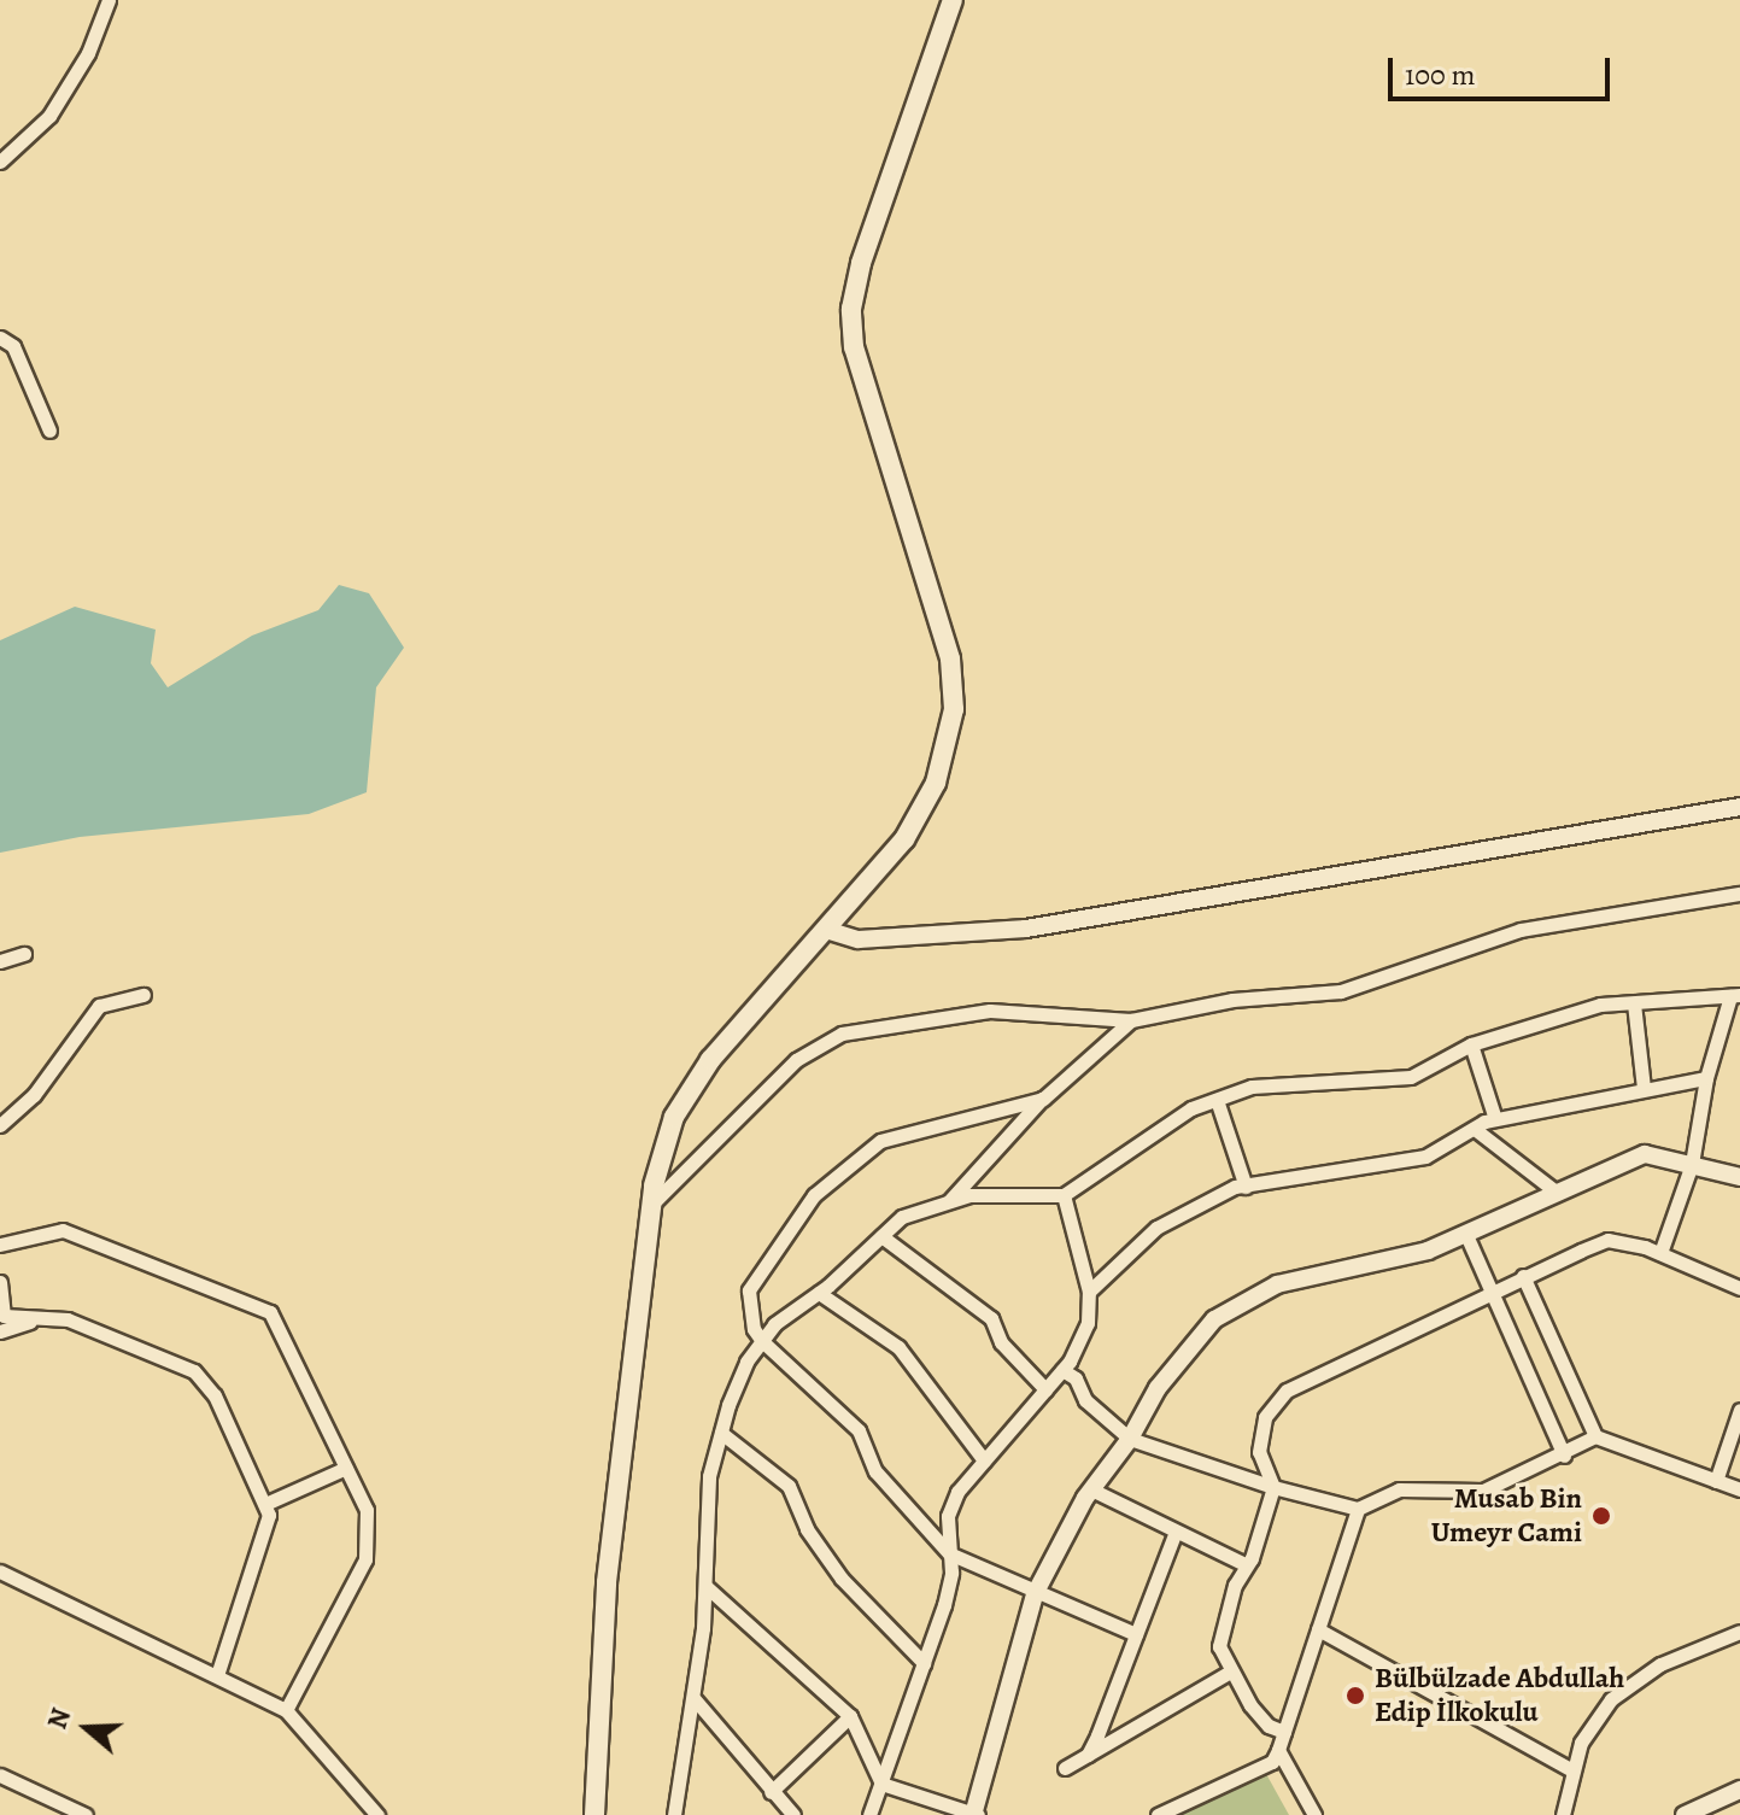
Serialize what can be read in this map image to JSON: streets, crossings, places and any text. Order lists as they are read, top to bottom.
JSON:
{
  "places": ["Musab Bin Umeyr Cami", "Bülbülzade Abdullah Edip İlkokulu"],
  "scale_bar": "100 m",
  "north": "left"
}
